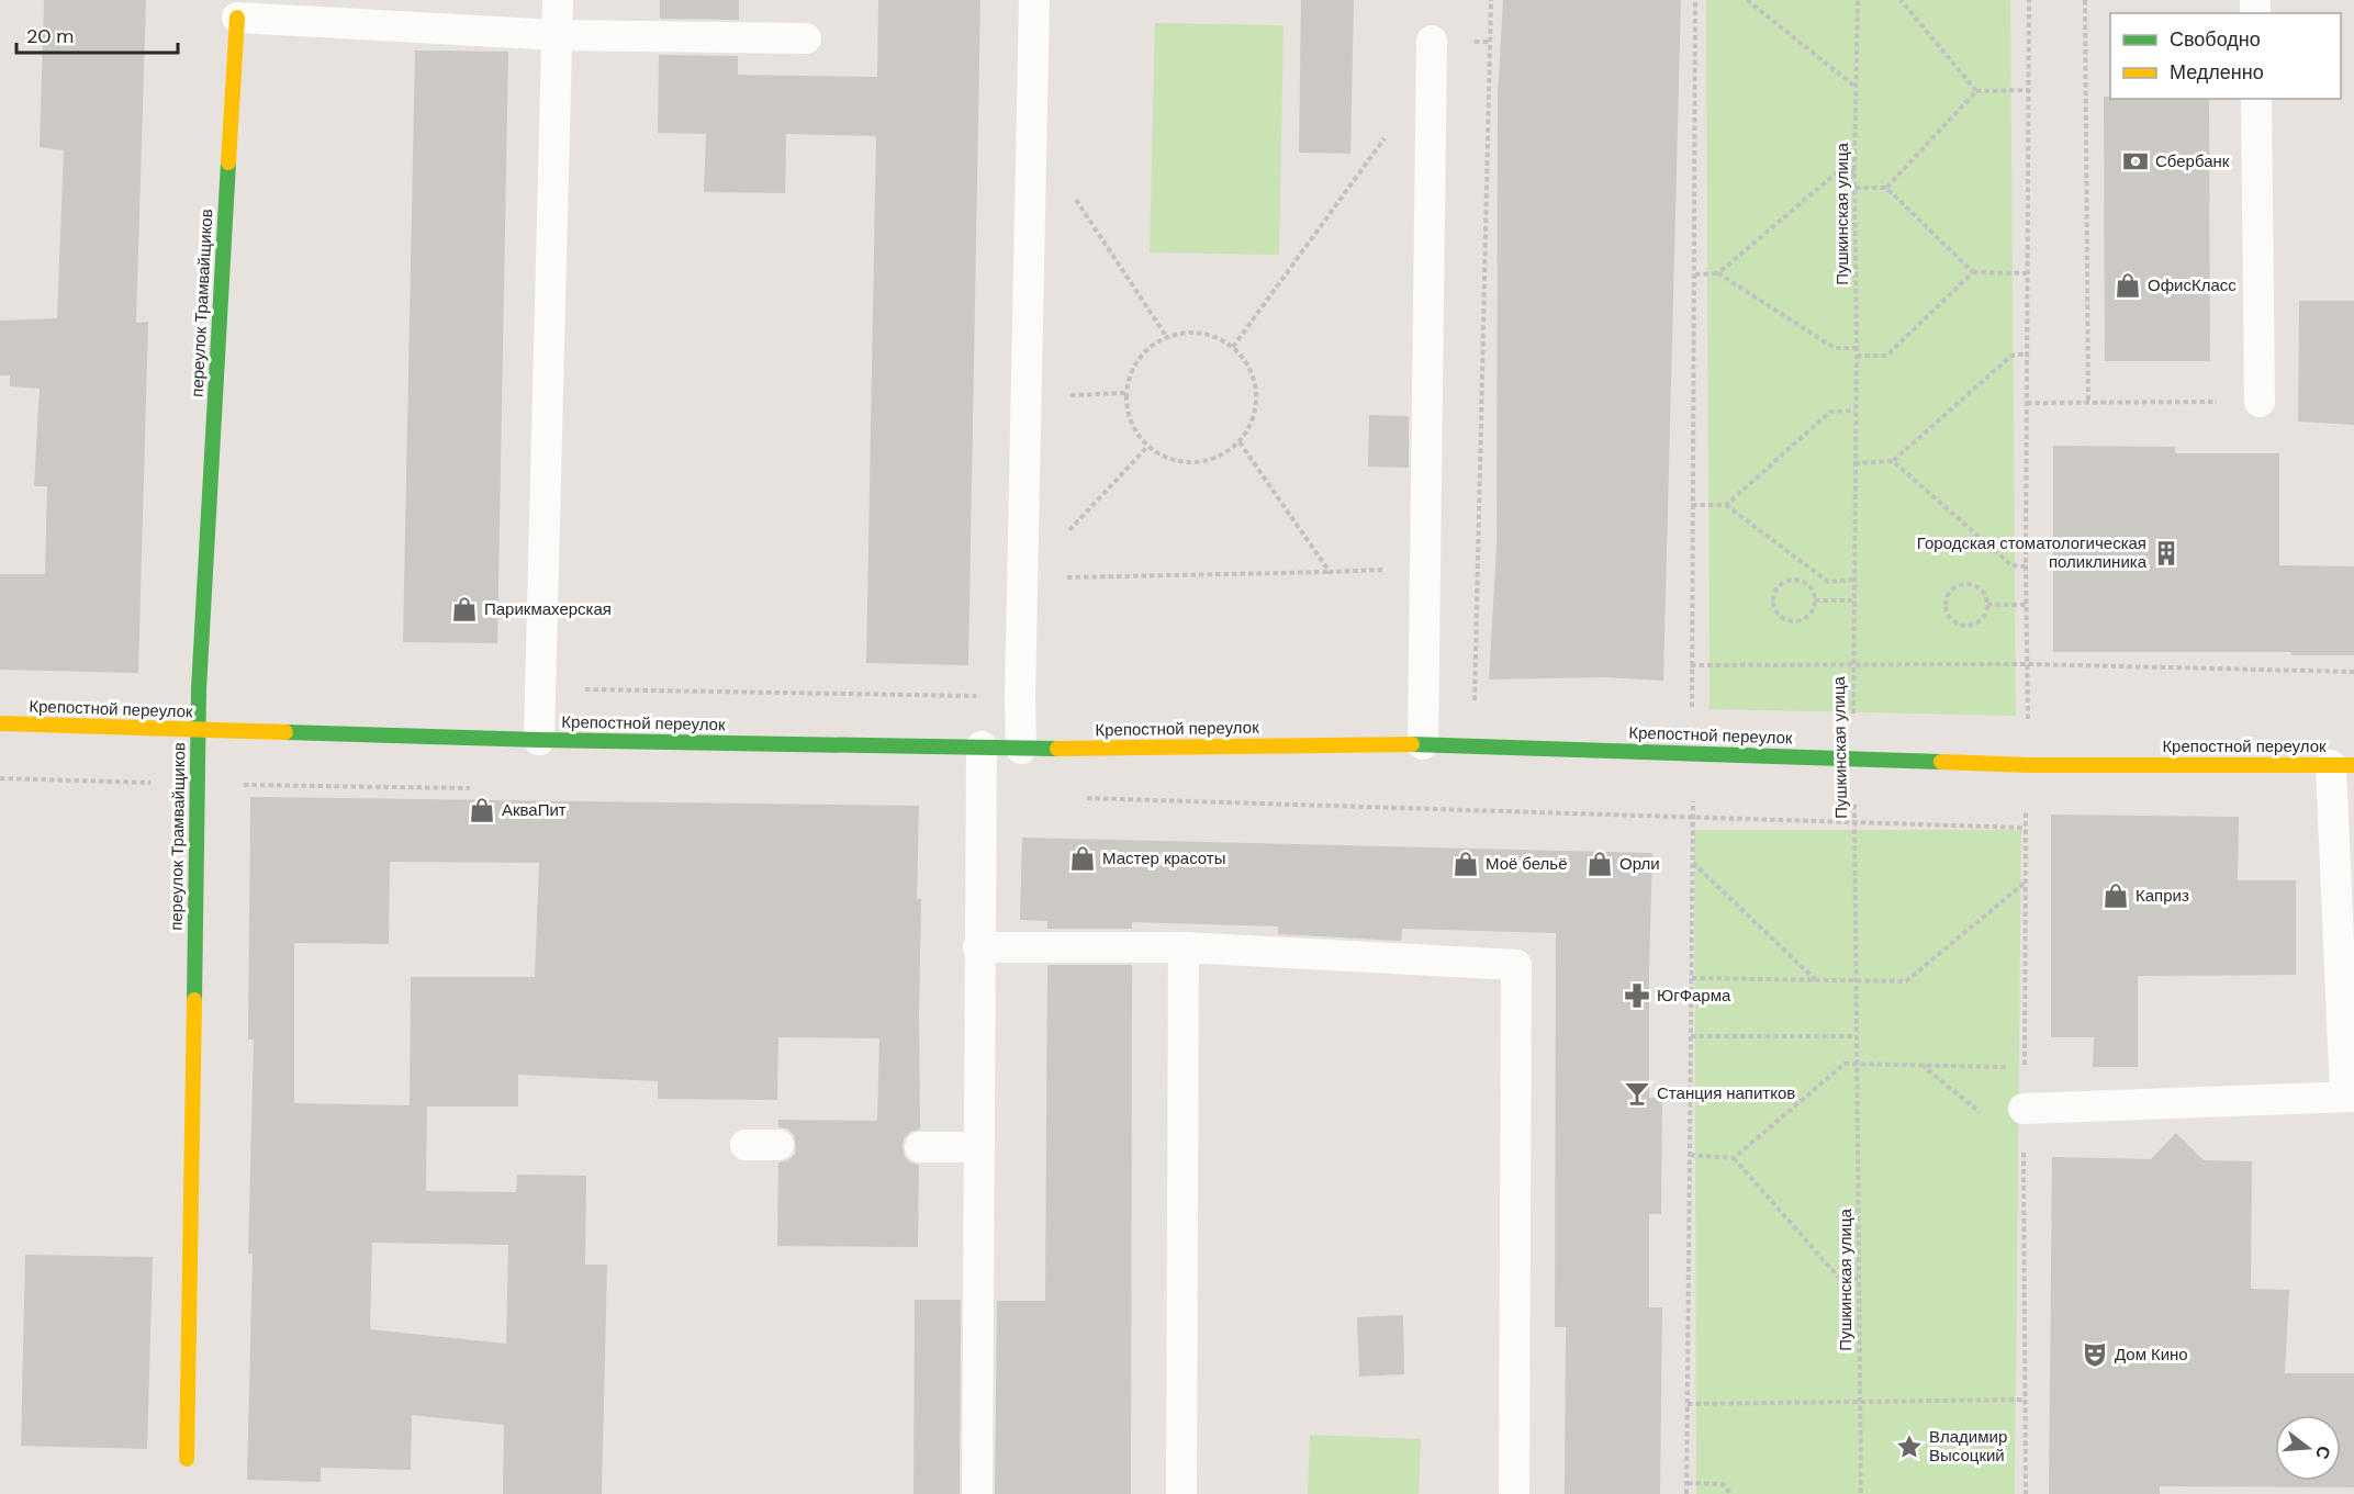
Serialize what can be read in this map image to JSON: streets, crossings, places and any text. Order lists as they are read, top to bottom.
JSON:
{
  "streets": {
    "street": ["переулок Трамвайщиков", "Крепостной переулок"],
    "path": ["Пушкинская улица"]
  },
  "crossings": [
    ["Пушкинская улица", "Крепостной переулок"],
    ["переулок Трамвайщиков", "Крепостной переулок"]
  ],
  "places": {
    "bank": ["Сбербанк"],
    "shop": [
      "ОфисКласс",
      "Парикмахерская",
      "АкваПит",
      "Мастер красоты",
      "Моё бельё",
      "Орли",
      "Каприз"
    ],
    "building": ["Городская стоматологическая поликлиника"],
    "pharmacy": ["ЮгФарма"],
    "bar": ["Станция напитков"],
    "theatre": ["Дом Кино"],
    "place": ["Владимир Высоцкий"]
  },
  "legend": ["Свободно", "Медленно"],
  "scale_bar": "20 m",
  "north": "right"
}
